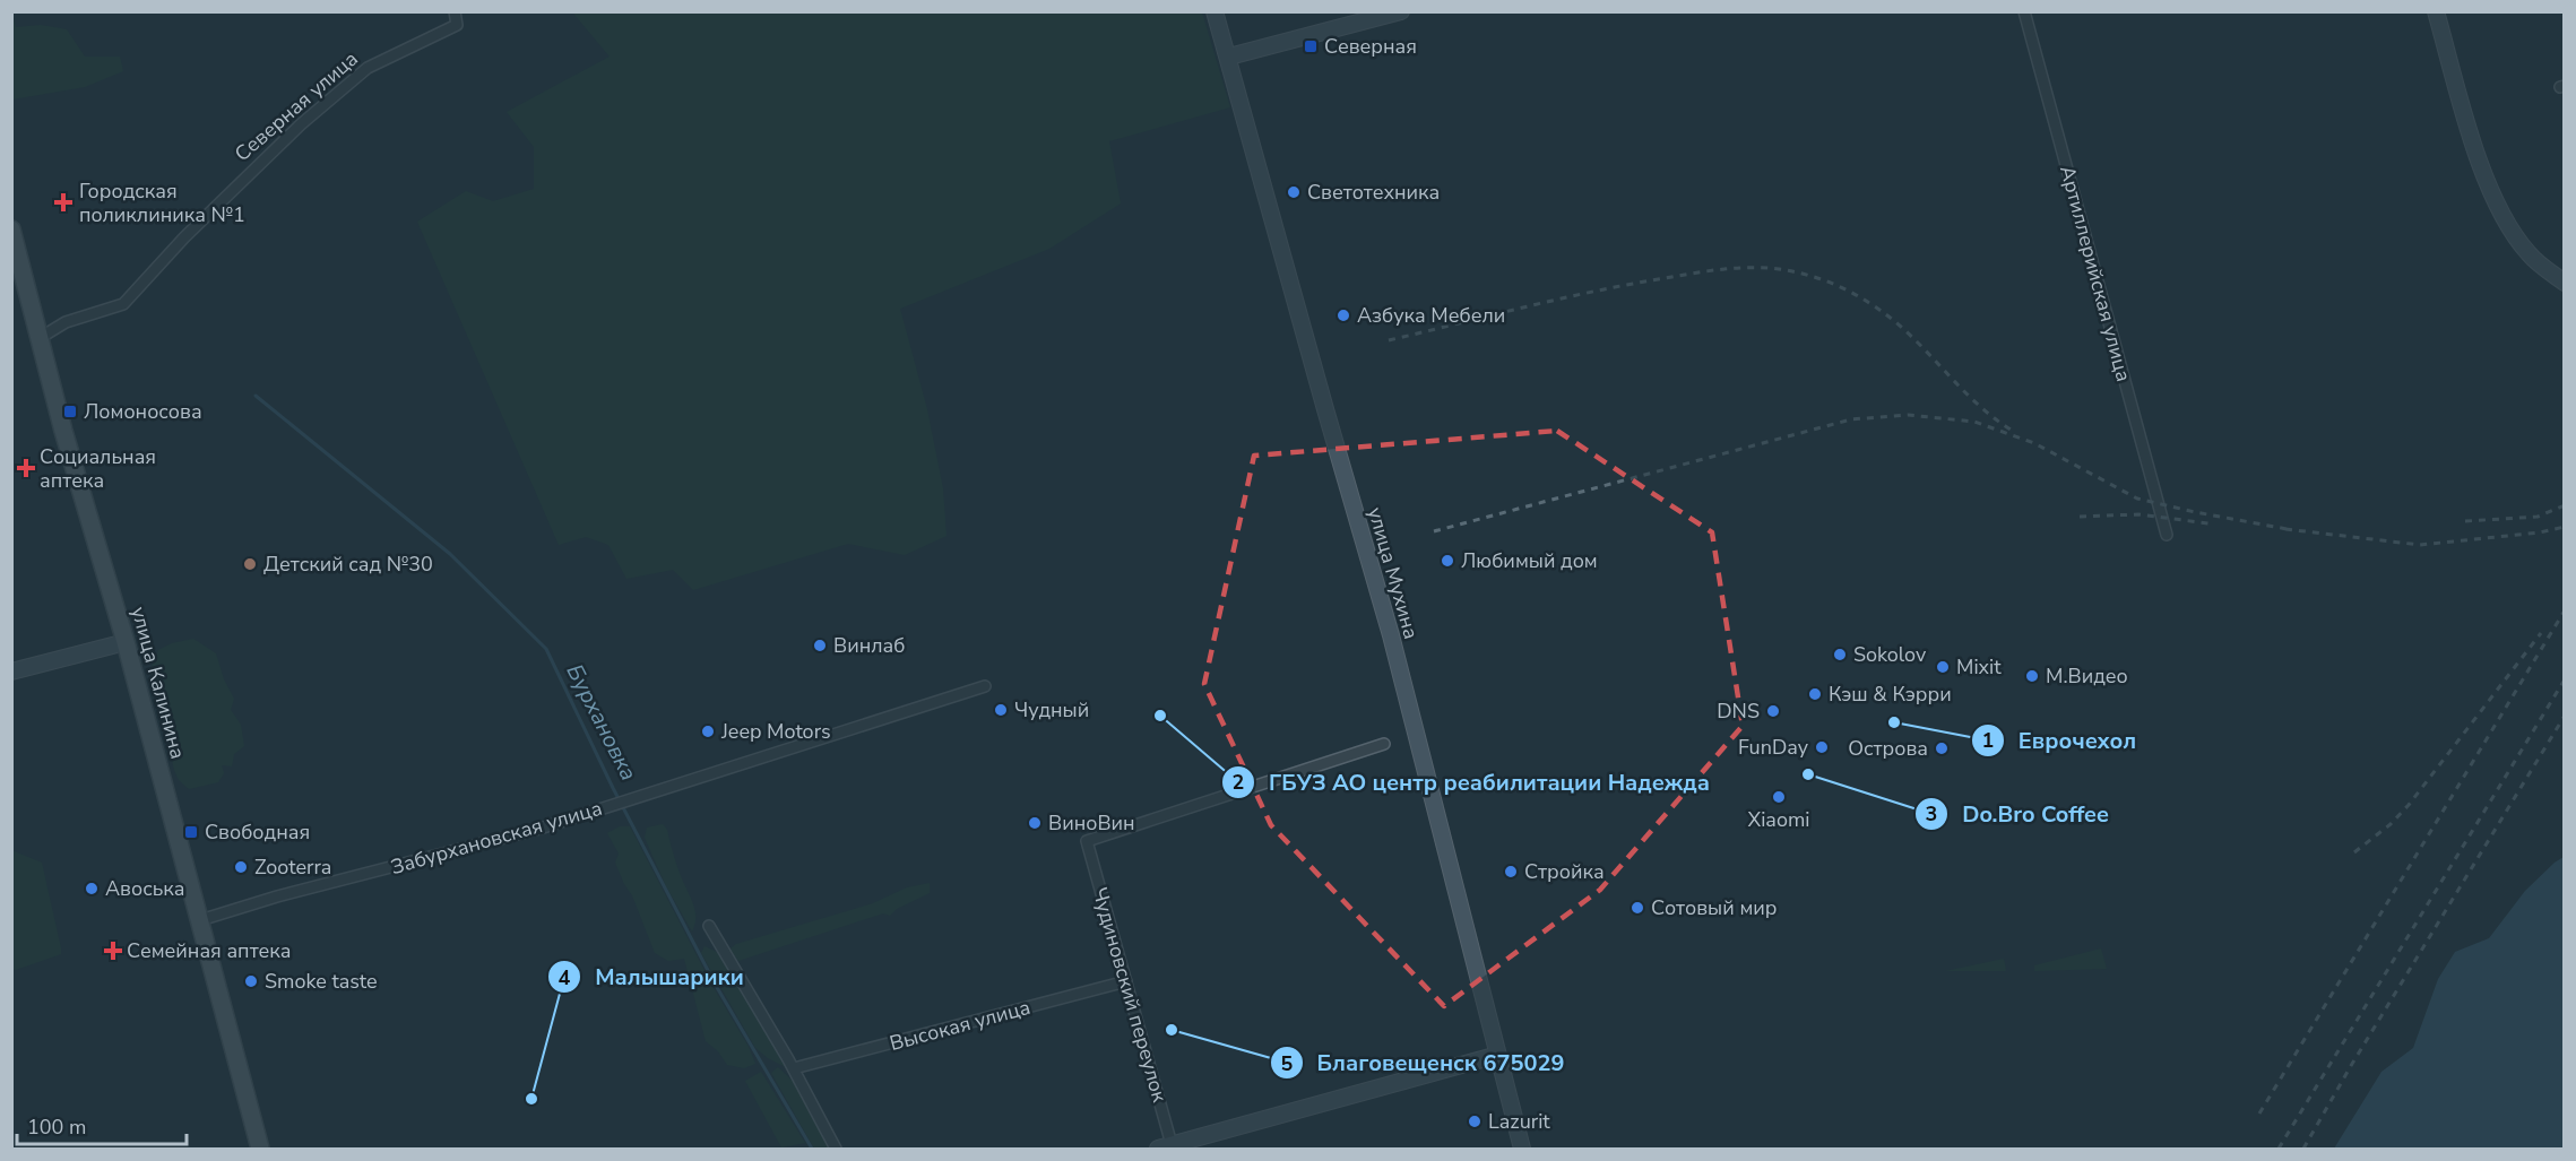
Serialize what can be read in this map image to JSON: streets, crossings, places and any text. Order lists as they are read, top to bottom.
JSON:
{
  "streets": {
    "main road": ["улица Мухина", "улица Калинина"],
    "street": [
      "Северная улица",
      "Артиллерийская улица",
      "Забурхановская улица",
      "Чудиновский переулок",
      "Высокая улица"
    ]
  },
  "crossings": [
    ["Северная улица", "улица Калинина"],
    ["улица Калинина", "Забурхановская улица"],
    ["Чудиновский переулок", "Высокая улица"]
  ],
  "water": ["Бурхановка"],
  "places": {
    "transit": ["Северная", "Ломоносова", "Свободная"],
    "other": [
      "Светотехника",
      "Азбука Мебели",
      "Любимый дом",
      "Детский сад №30",
      "Винлаб",
      "Sokolov",
      "Mixit",
      "М.Видео",
      "Кэш & Кэрри",
      "Чудный",
      "DNS",
      "ГБУЗ АО центр реабилитации Надежда",
      "Еврочехол",
      "Jeep Motors",
      "FunDay",
      "Острова",
      "Do.Bro Coffee",
      "Xiaomi",
      "ВиноВин",
      "Zooterra",
      "Стройка",
      "Авоська",
      "Сотовый мир",
      "Smoke taste",
      "Благовещенск 675029",
      "Малышарики",
      "Lazurit"
    ],
    "health": ["Городская поликлиника №1", "Социальная аптека", "Семейная аптека"]
  },
  "scale_bar": "100 m"
}
